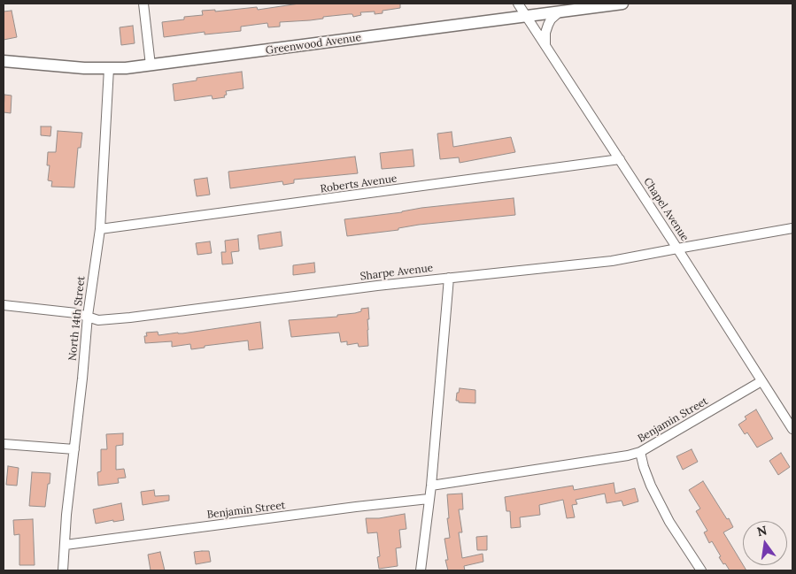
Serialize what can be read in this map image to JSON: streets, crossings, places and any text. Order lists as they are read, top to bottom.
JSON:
{
  "streets": {
    "street": [
      "Greenwood Avenue",
      "Roberts Avenue",
      "Chapel Avenue",
      "Sharpe Avenue",
      "North 14th Street",
      "Benjamin Street"
    ]
  },
  "crossings": [
    ["Greenwood Avenue", "Chapel Avenue"],
    ["Greenwood Avenue", "North 14th Street"],
    ["Roberts Avenue", "Chapel Avenue"],
    ["Roberts Avenue", "North 14th Street"],
    ["Chapel Avenue", "Sharpe Avenue"],
    ["Chapel Avenue", "Benjamin Street"],
    ["Sharpe Avenue", "North 14th Street"],
    ["North 14th Street", "Benjamin Street"]
  ],
  "north": "top"
}
